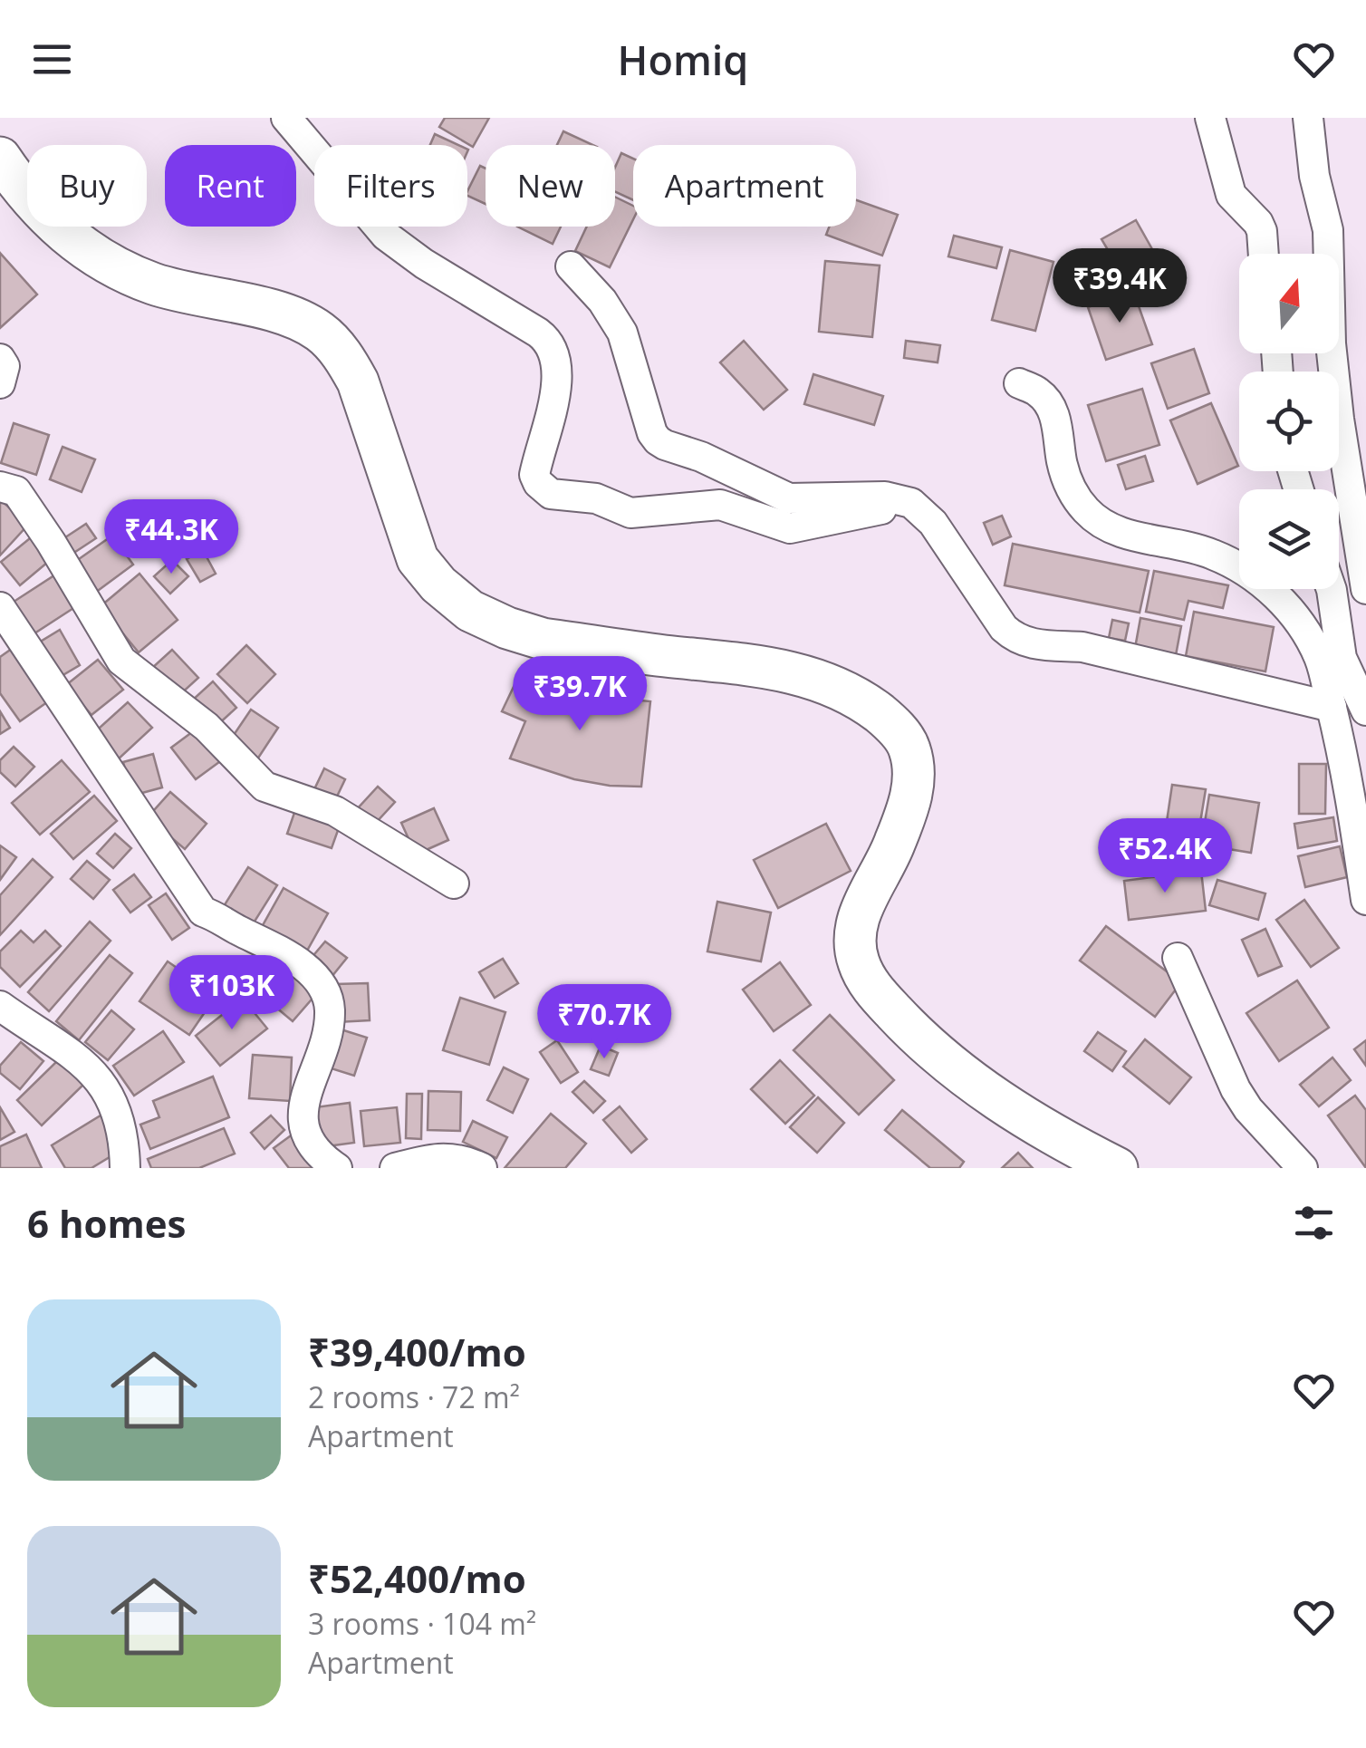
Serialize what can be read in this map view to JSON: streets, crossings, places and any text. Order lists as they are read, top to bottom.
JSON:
{
  "north": "top",
  "page": {
    "header": "Homiq",
    "chip": [
      "Buy",
      "Rent",
      "Filters",
      "New",
      "Apartment"
    ],
    "price": [
      "₹39.4K",
      "₹44.3K",
      "₹39.7K",
      "₹52.4K",
      "₹103K",
      "₹70.7K"
    ],
    "heading": "6 homes",
    "list": [
      {
        "name": "₹39,400/mo",
        "note": "2 rooms · 72 m² · Apartment"
      },
      {
        "name": "₹52,400/mo",
        "note": "3 rooms · 104 m² · Apartment"
      }
    ]
  }
}
